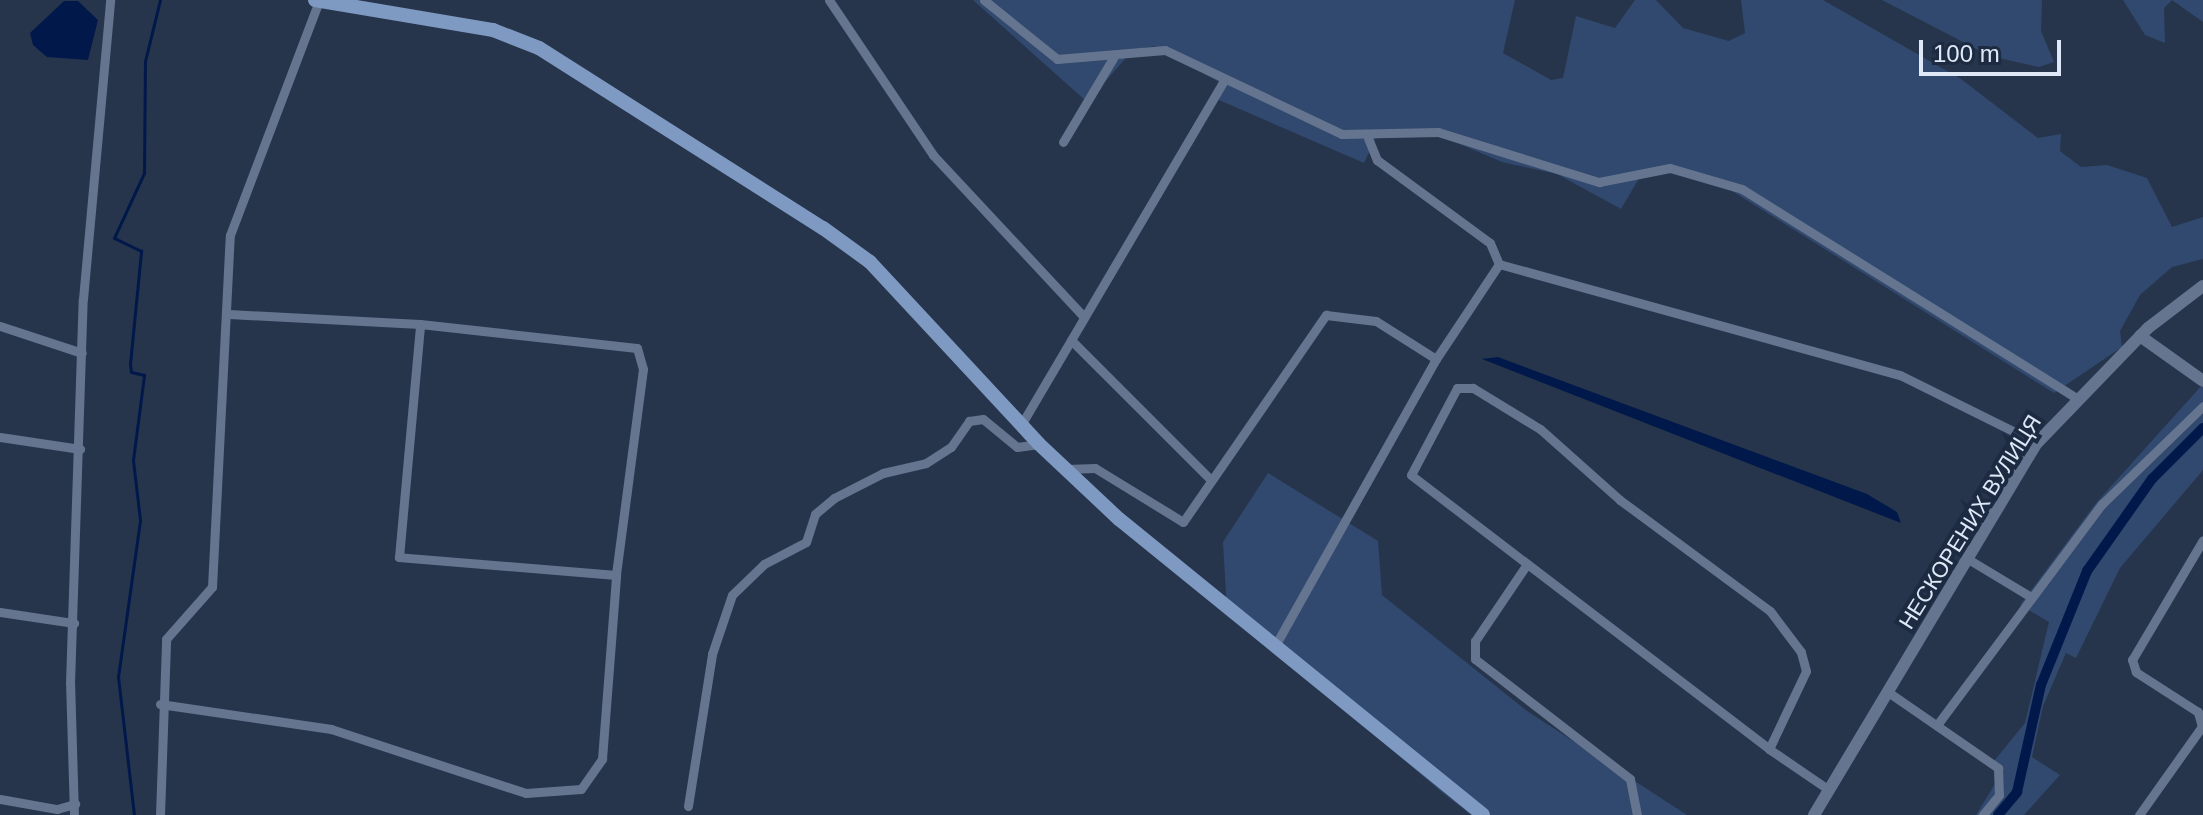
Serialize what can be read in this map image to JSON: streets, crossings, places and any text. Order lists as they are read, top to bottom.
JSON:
{
  "streets": {
    "street": ["НЕСКОРЕНИХ ВУЛИЦЯ"]
  },
  "scale_bar": "100 m"
}
